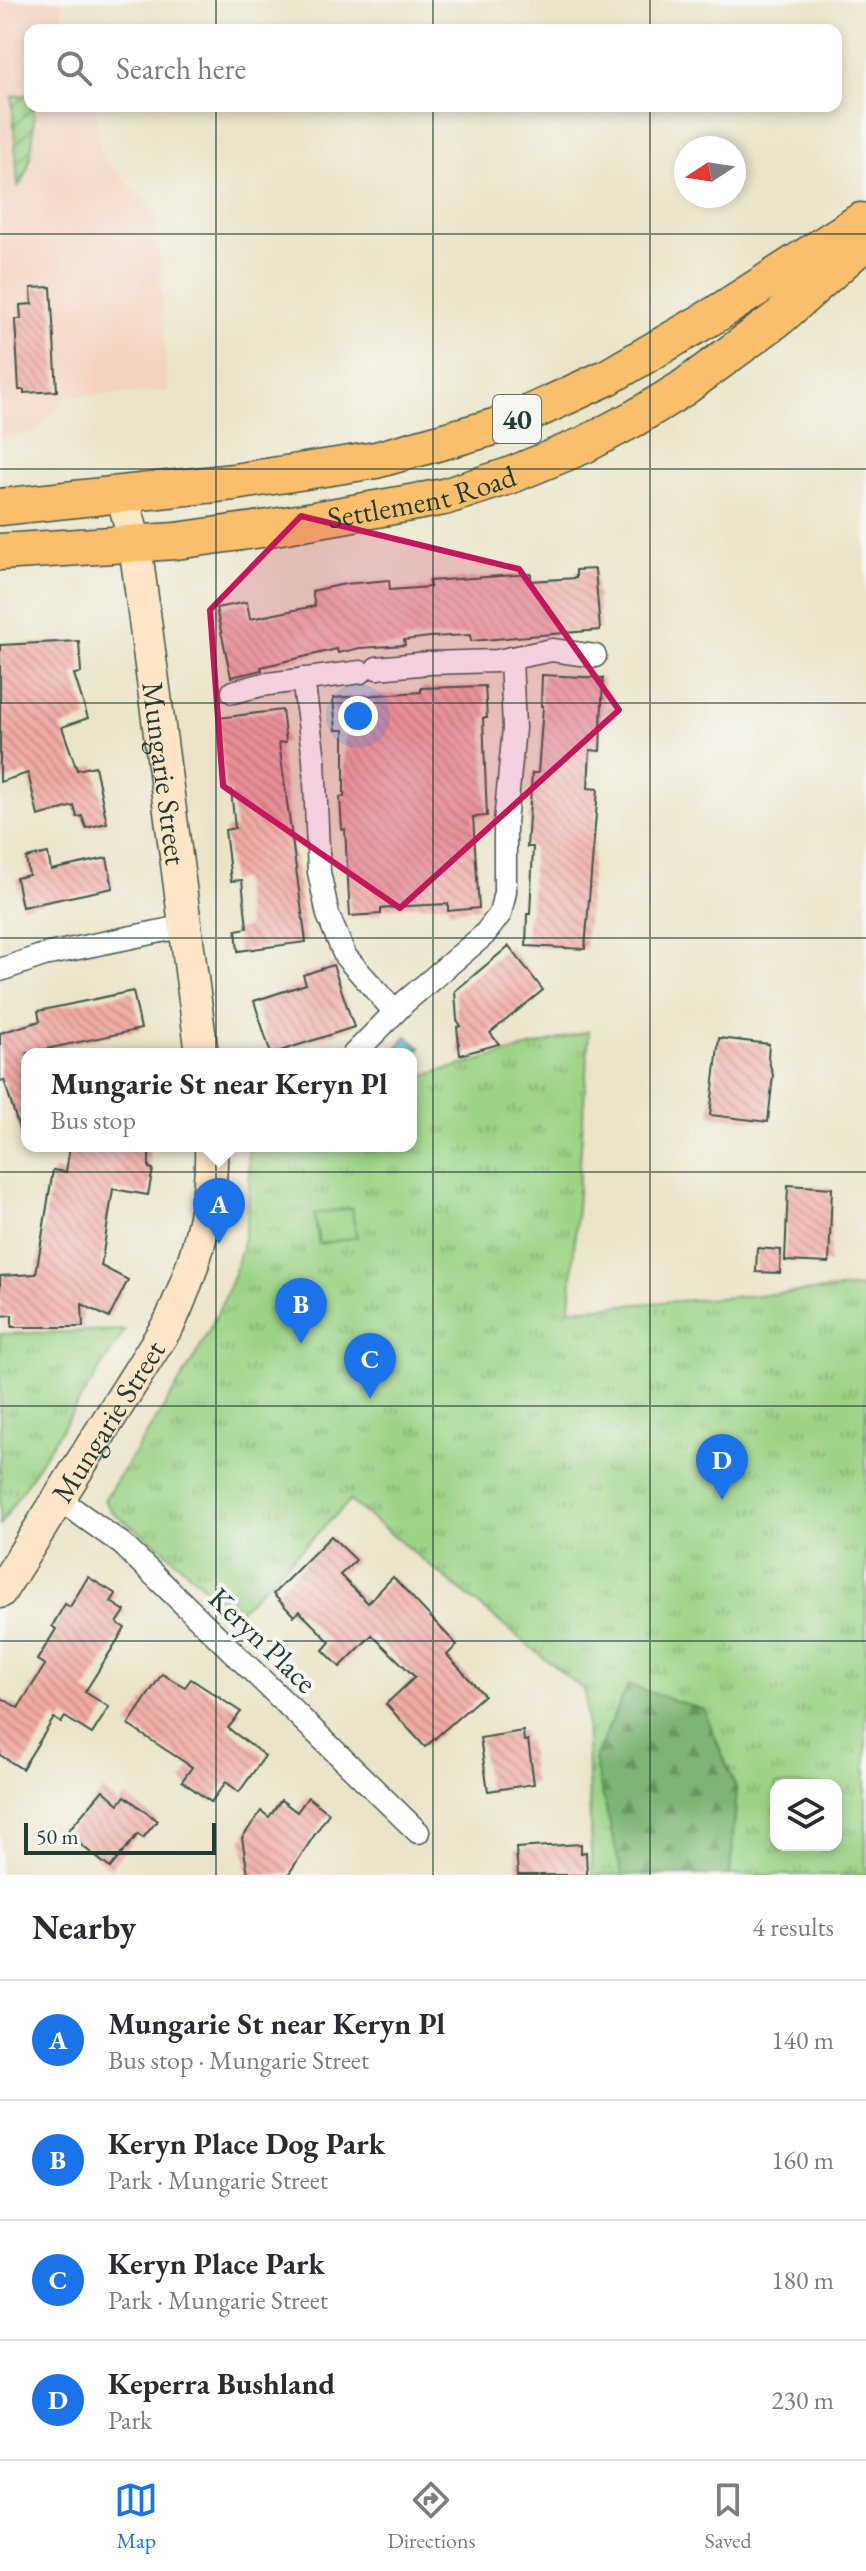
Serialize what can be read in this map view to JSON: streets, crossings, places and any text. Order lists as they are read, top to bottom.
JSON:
{
  "streets": {
    "main road": ["40", "Settlement Road"],
    "street": ["Mungarie Street", "Keryn Place"]
  },
  "crossings": [
    ["Settlement Road", "Mungarie Street"],
    ["Mungarie Street", "Keryn Place"]
  ],
  "scale_bar": "50 m",
  "north": "left",
  "page": {
    "search": "Search here",
    "popup": ["Mungarie St near Keryn Pl", "Bus stop"],
    "pins": [
      "A",
      "B",
      "C",
      "D"
    ],
    "scale": "50 m",
    "heading": ["Nearby", "4 results"],
    "list": [
      {
        "mark": "A",
        "name": "Mungarie St near Keryn Pl",
        "note": "Bus stop · Mungarie Street",
        "value": "140 m"
      },
      {
        "mark": "B",
        "name": "Keryn Place Dog Park",
        "note": "Park · Mungarie Street",
        "value": "160 m"
      },
      {
        "mark": "C",
        "name": "Keryn Place Park",
        "note": "Park · Mungarie Street",
        "value": "180 m"
      },
      {
        "mark": "D",
        "name": "Keperra Bushland",
        "note": "Park",
        "value": "230 m"
      }
    ],
    "nav": ["Map", "Directions", "Saved"]
  }
}
